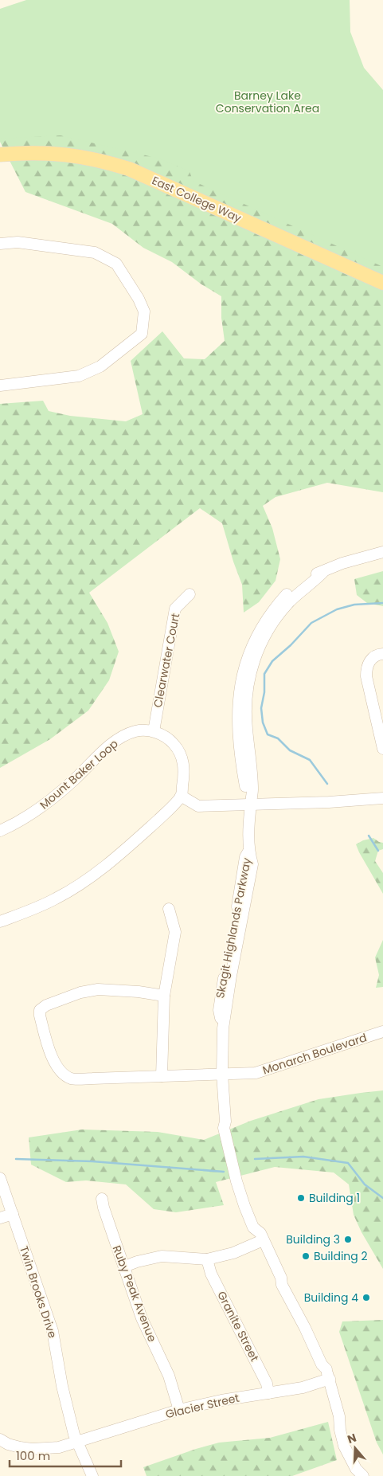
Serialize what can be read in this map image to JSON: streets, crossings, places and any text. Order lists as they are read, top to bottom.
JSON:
{
  "streets": {
    "main road": ["East College Way"],
    "street": [
      "Clearwater Court",
      "Mount Baker Loop",
      "Skagit Highlands Parkway",
      "Monarch Boulevard",
      "Twin Brooks Drive",
      "Ruby Peak Avenue",
      "Granite Street",
      "Glacier Street"
    ]
  },
  "crossings": [
    ["Clearwater Court", "Mount Baker Loop"],
    ["Skagit Highlands Parkway", "Monarch Boulevard"],
    ["Skagit Highlands Parkway", "Glacier Street"],
    ["Twin Brooks Drive", "Glacier Street"],
    ["Ruby Peak Avenue", "Glacier Street"],
    ["Granite Street", "Glacier Street"]
  ],
  "parks": ["Barney Lake Conservation Area"],
  "places": [
    "Building 1",
    "Building 3",
    "Building 2",
    "Building 4"
  ],
  "scale_bar": "100 m",
  "north": "top"
}
